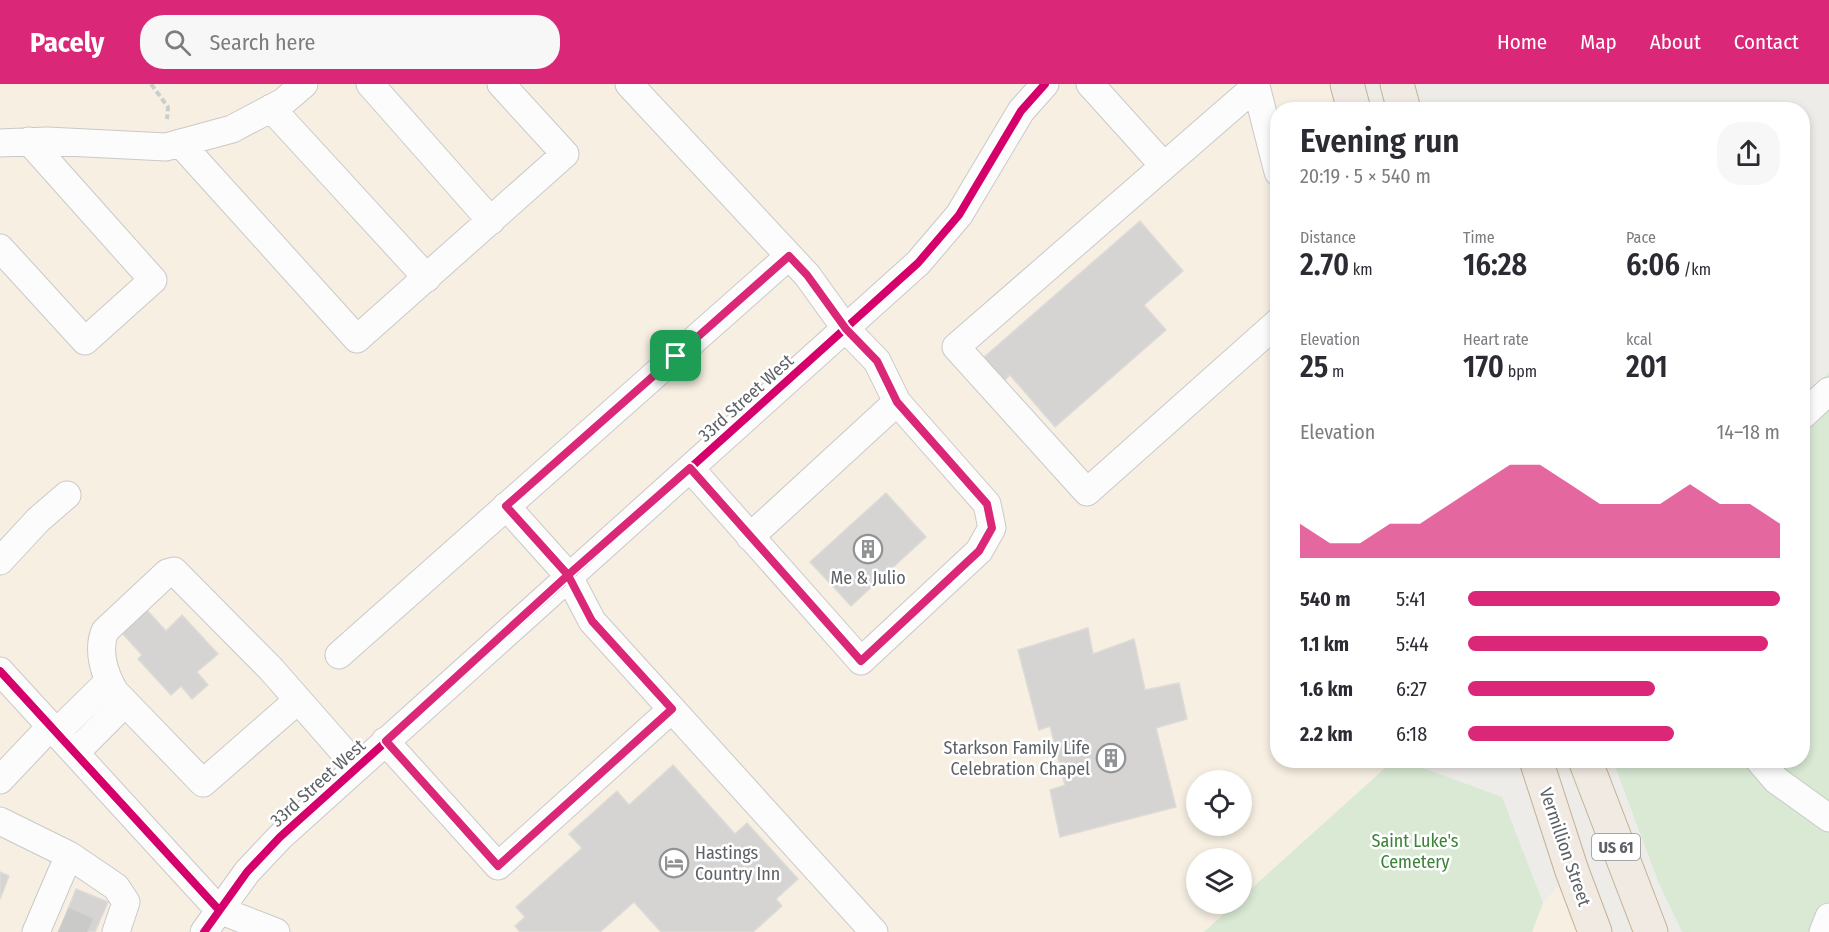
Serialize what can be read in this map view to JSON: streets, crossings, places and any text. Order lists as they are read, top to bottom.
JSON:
{
  "streets": {
    "highway": ["Vermillion Street", "US 61"],
    "street": ["33rd Street West"]
  },
  "parks": ["Saint Luke's Cemetery"],
  "places": {
    "building": ["Me & Julio", "Starkson Family Life Celebration Chapel"],
    "hotel": ["Hastings Country Inn"]
  },
  "page": {
    "header": "Pacely",
    "search": "Search here",
    "nav": [
      "Home",
      "Map",
      "About",
      "Contact"
    ],
    "heading": ["Evening run", "20:19 · 5 × 540 m"],
    "stats": [
      ["Distance", "2.70 km"],
      ["Time", "16:28"],
      ["Pace", "6:06 /km"],
      ["Elevation", "25 m"],
      ["Heart rate", "170 bpm"],
      ["kcal", "201"]
    ],
    "chart": ["Elevation", "14–18 m"],
    "list": [
      {
        "name": "540 m",
        "note": "5:41"
      },
      {
        "name": "1.1 km",
        "note": "5:44"
      },
      {
        "name": "1.6 km",
        "note": "6:27"
      },
      {
        "name": "2.2 km",
        "note": "6:18"
      }
    ]
  }
}
